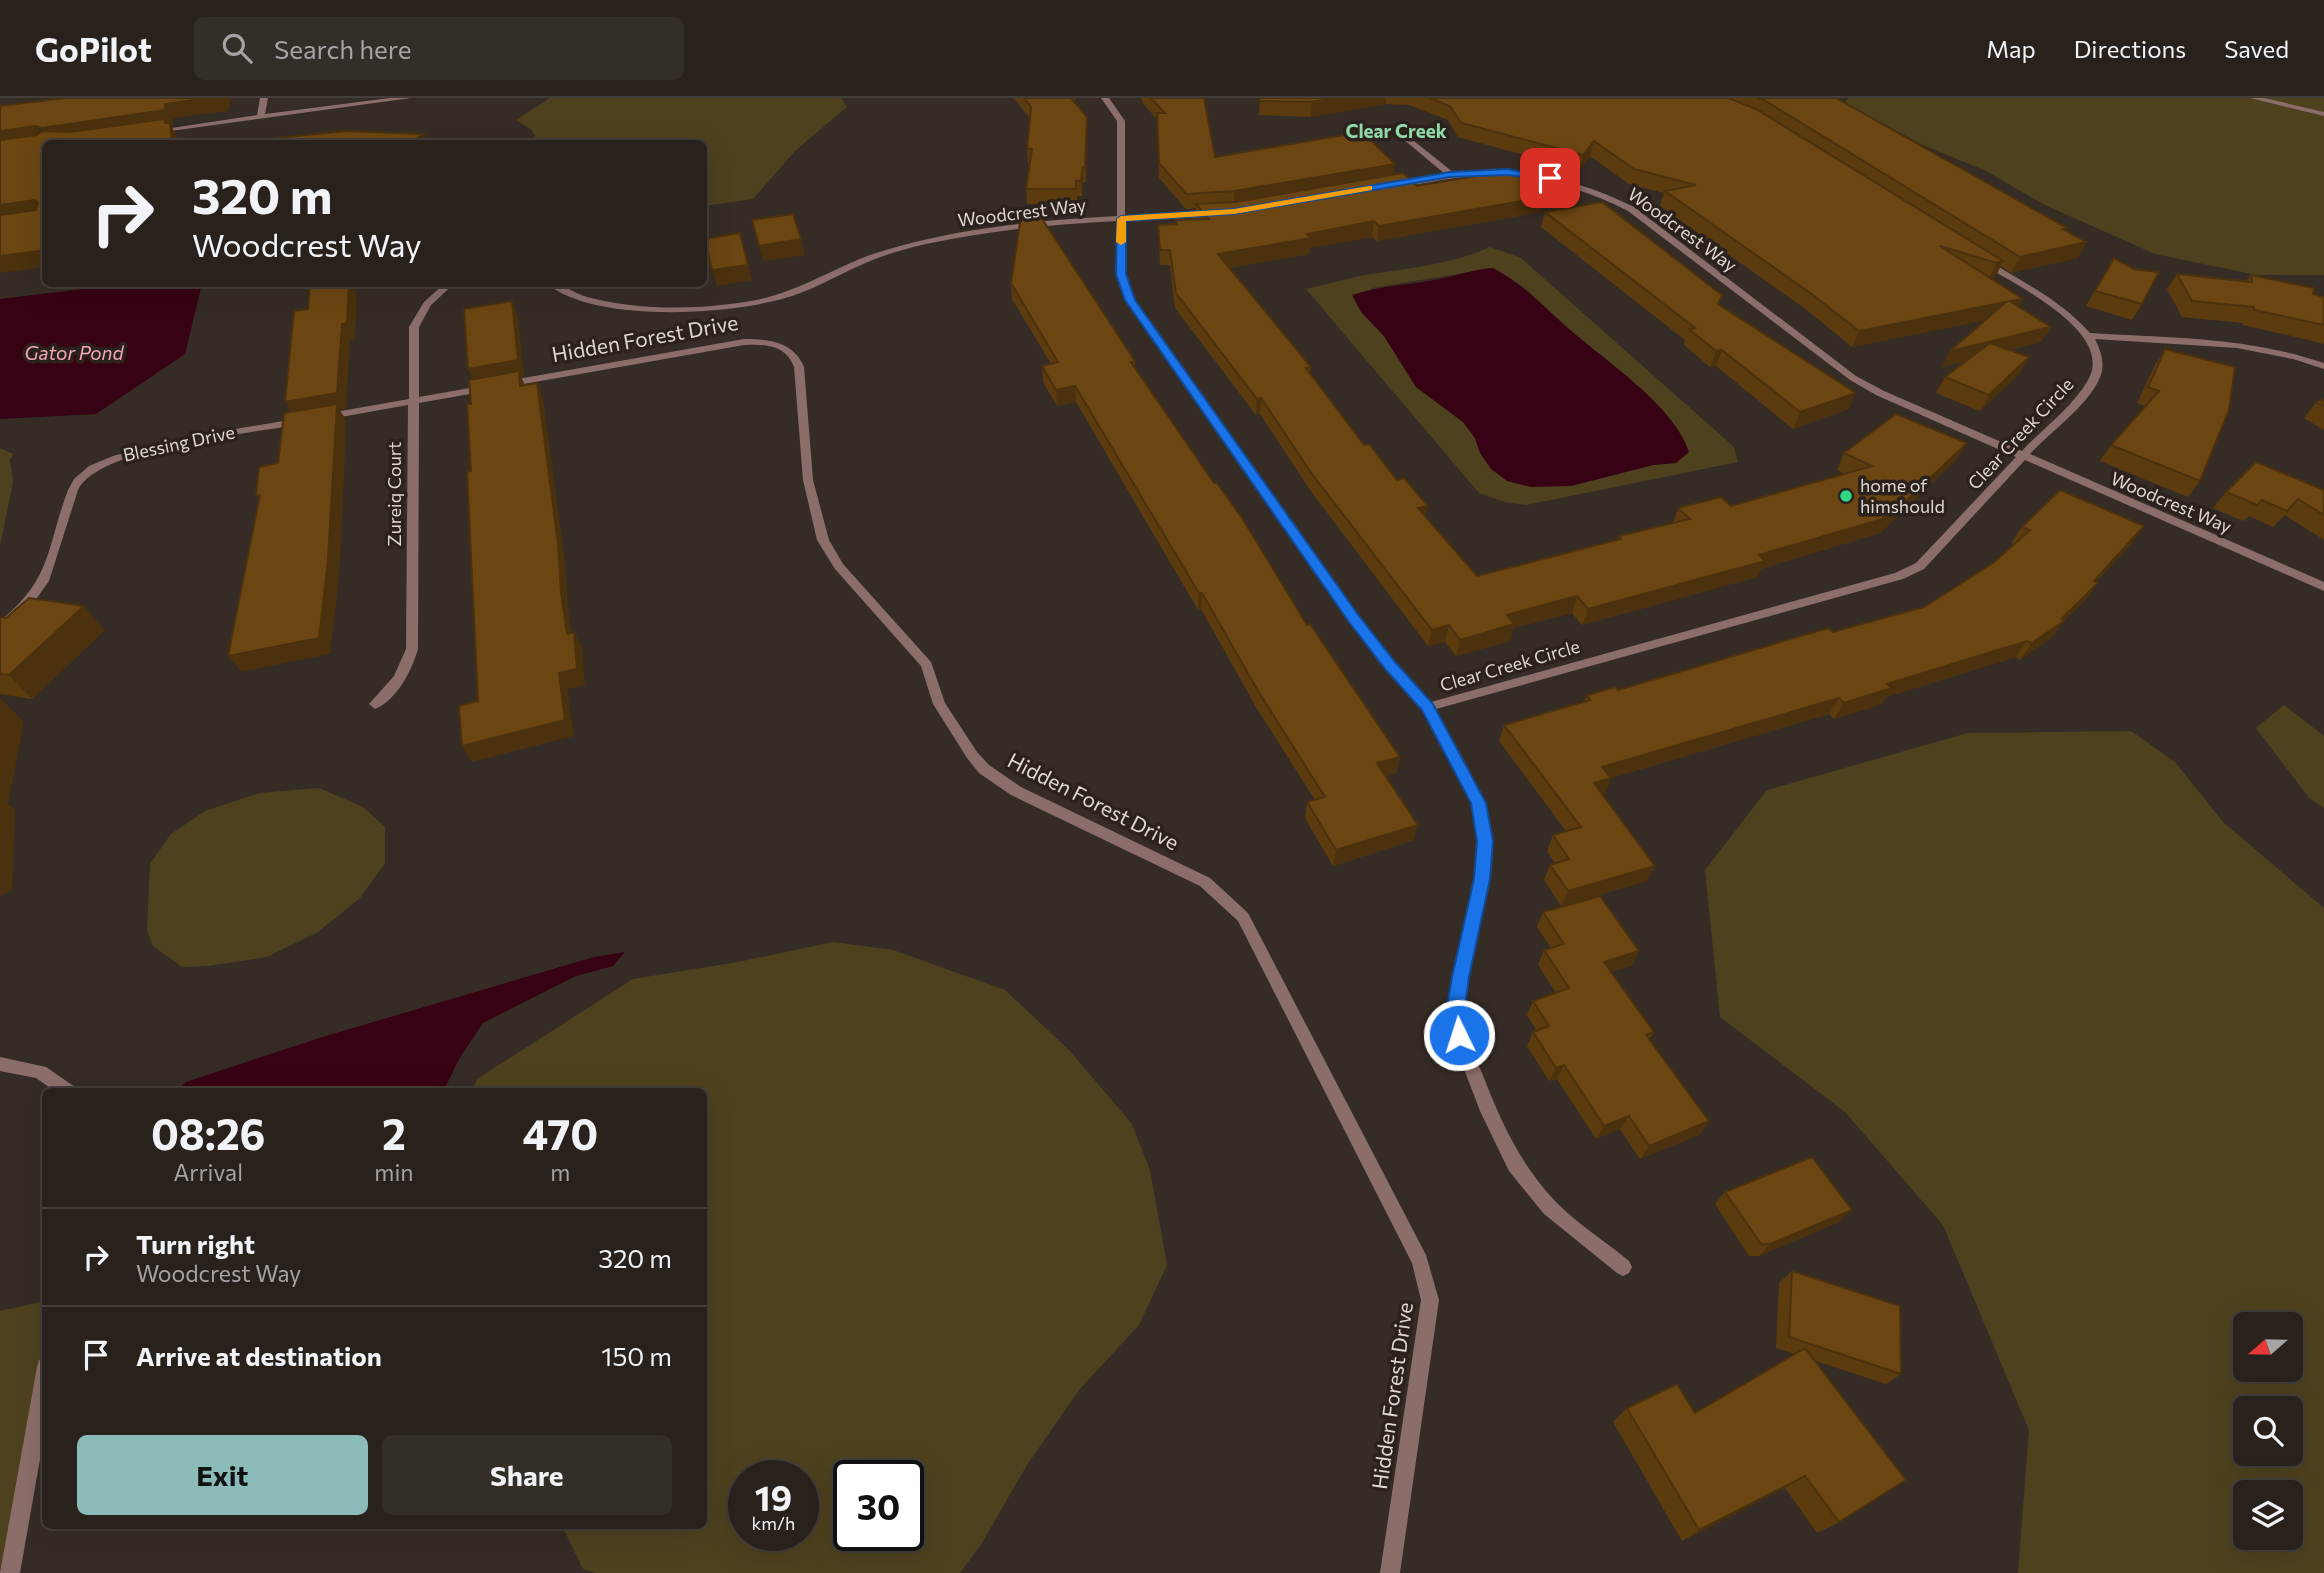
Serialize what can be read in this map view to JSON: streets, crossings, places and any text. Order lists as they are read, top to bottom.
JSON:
{
  "streets": {
    "street": [
      "Woodcrest Way",
      "Hidden Forest Drive",
      "Clear Creek Circle",
      "Blessing Drive",
      "Zureiq Court"
    ]
  },
  "crossings": [
    ["Woodcrest Way", "Clear Creek Circle"],
    ["Hidden Forest Drive", "Blessing Drive"],
    ["Hidden Forest Drive", "Zureiq Court"],
    ["Blessing Drive", "Zureiq Court"]
  ],
  "districts": ["Clear Creek"],
  "water": ["Gator Pond"],
  "places": ["home of himshould"],
  "north": "left",
  "page": {
    "header": "GoPilot",
    "search": "Search here",
    "nav": ["Map", "Directions", "Saved"],
    "turn": ["320 m", "Woodcrest Way"],
    "eta": [
      "08:26",
      "Arrival",
      "2",
      "min",
      "470",
      "m"
    ],
    "list": [
      {
        "name": "Turn right",
        "note": "Woodcrest Way",
        "value": "320 m"
      },
      {
        "name": "Arrive at destination",
        "value": "150 m"
      }
    ],
    "buttons": ["Exit", "Share"],
    "speed": "19 km/h",
    "limit": "30"
  }
}
